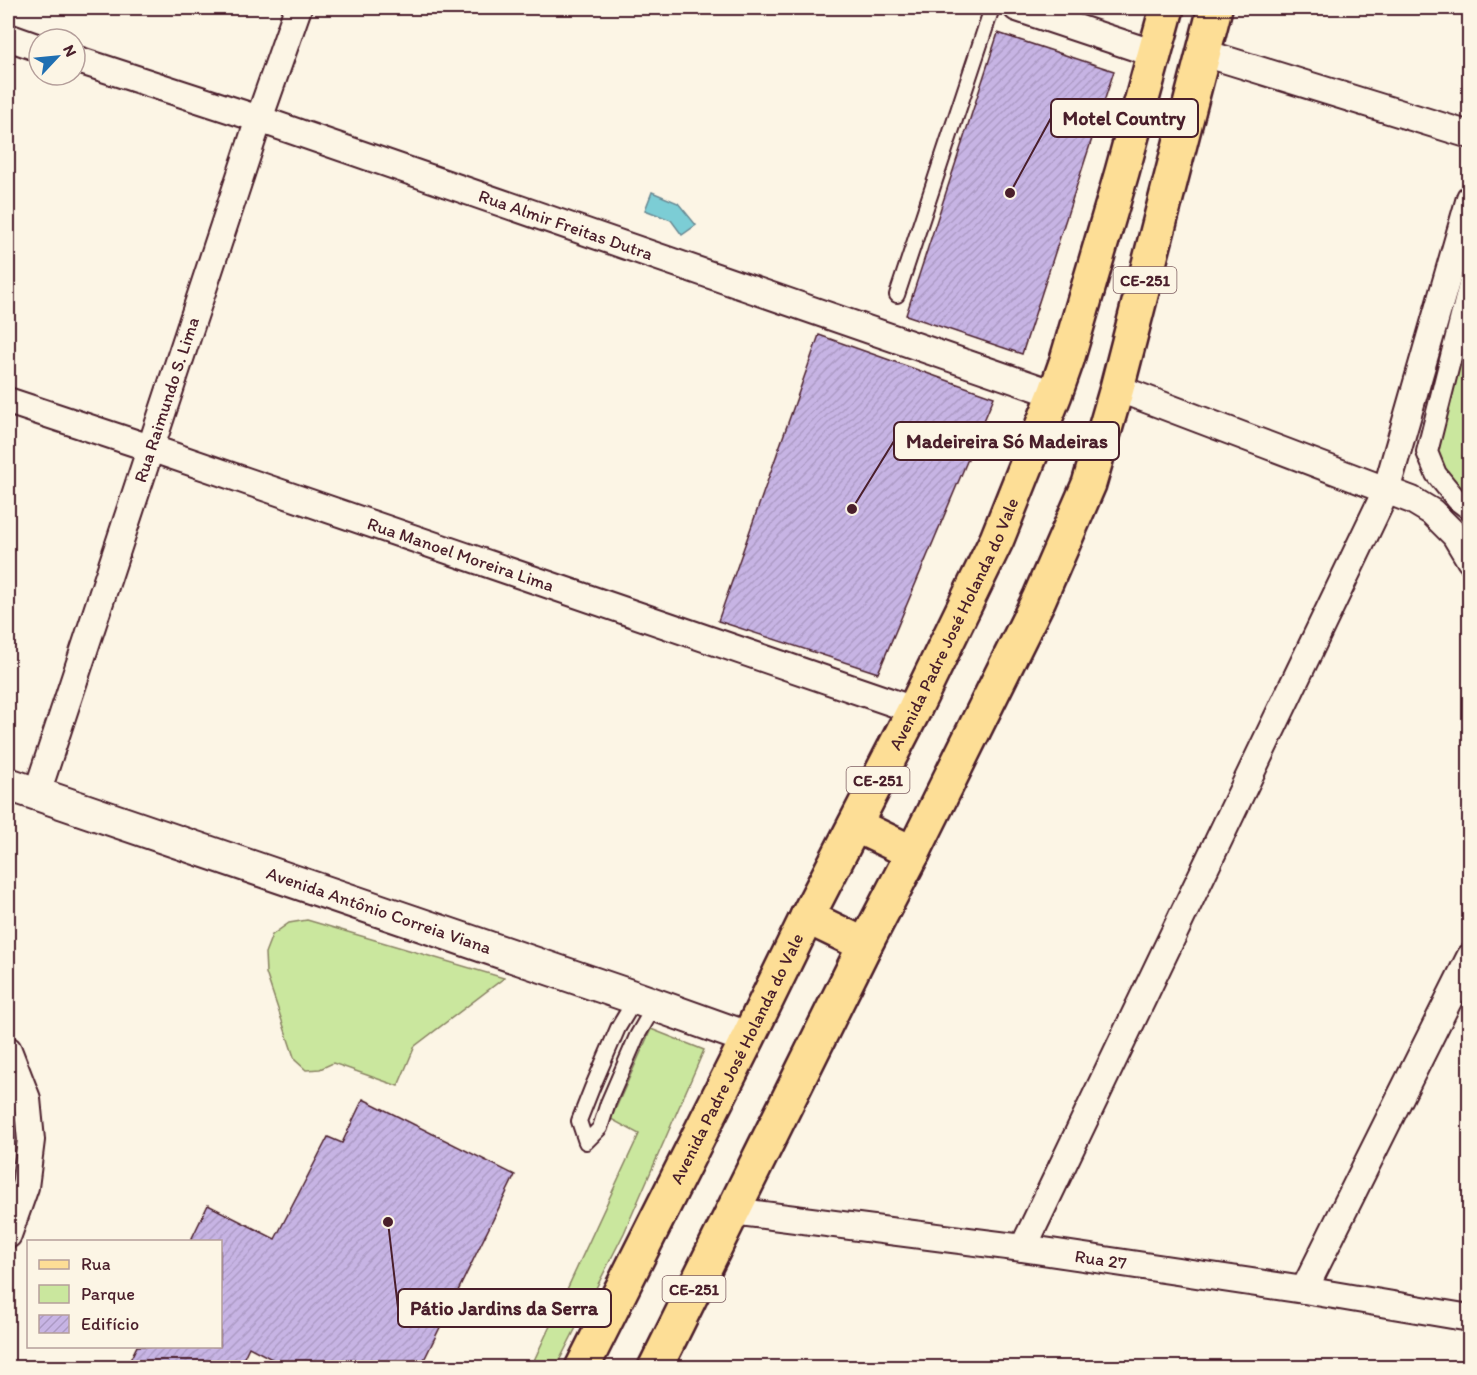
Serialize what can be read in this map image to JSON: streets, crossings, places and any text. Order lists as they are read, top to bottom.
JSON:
{
  "streets": {
    "main road": ["CE-251", "Avenida Padre José Holanda do Vale"],
    "street": [
      "Rua Almir Freitas Dutra",
      "Rua Raimundo S. Lima",
      "Rua Manoel Moreira Lima",
      "Avenida Antônio Correia Viana",
      "Rua 27"
    ]
  },
  "crossings": [
    ["Rua Almir Freitas Dutra", "Rua Raimundo S. Lima"],
    ["Rua Almir Freitas Dutra", "Avenida Padre José Holanda do Vale"],
    ["CE-251", "Rua 27"],
    ["Rua Raimundo S. Lima", "Rua Manoel Moreira Lima"],
    ["Rua Raimundo S. Lima", "Avenida Antônio Correia Viana"],
    ["Rua Manoel Moreira Lima", "Avenida Padre José Holanda do Vale"],
    ["Avenida Padre José Holanda do Vale", "Avenida Antônio Correia Viana"]
  ],
  "places": ["Motel Country", "Madeireira Só Madeiras", "Pátio Jardins da Serra"],
  "legend": ["Rua", "Parque", "Edifício"],
  "north": "top right"
}
